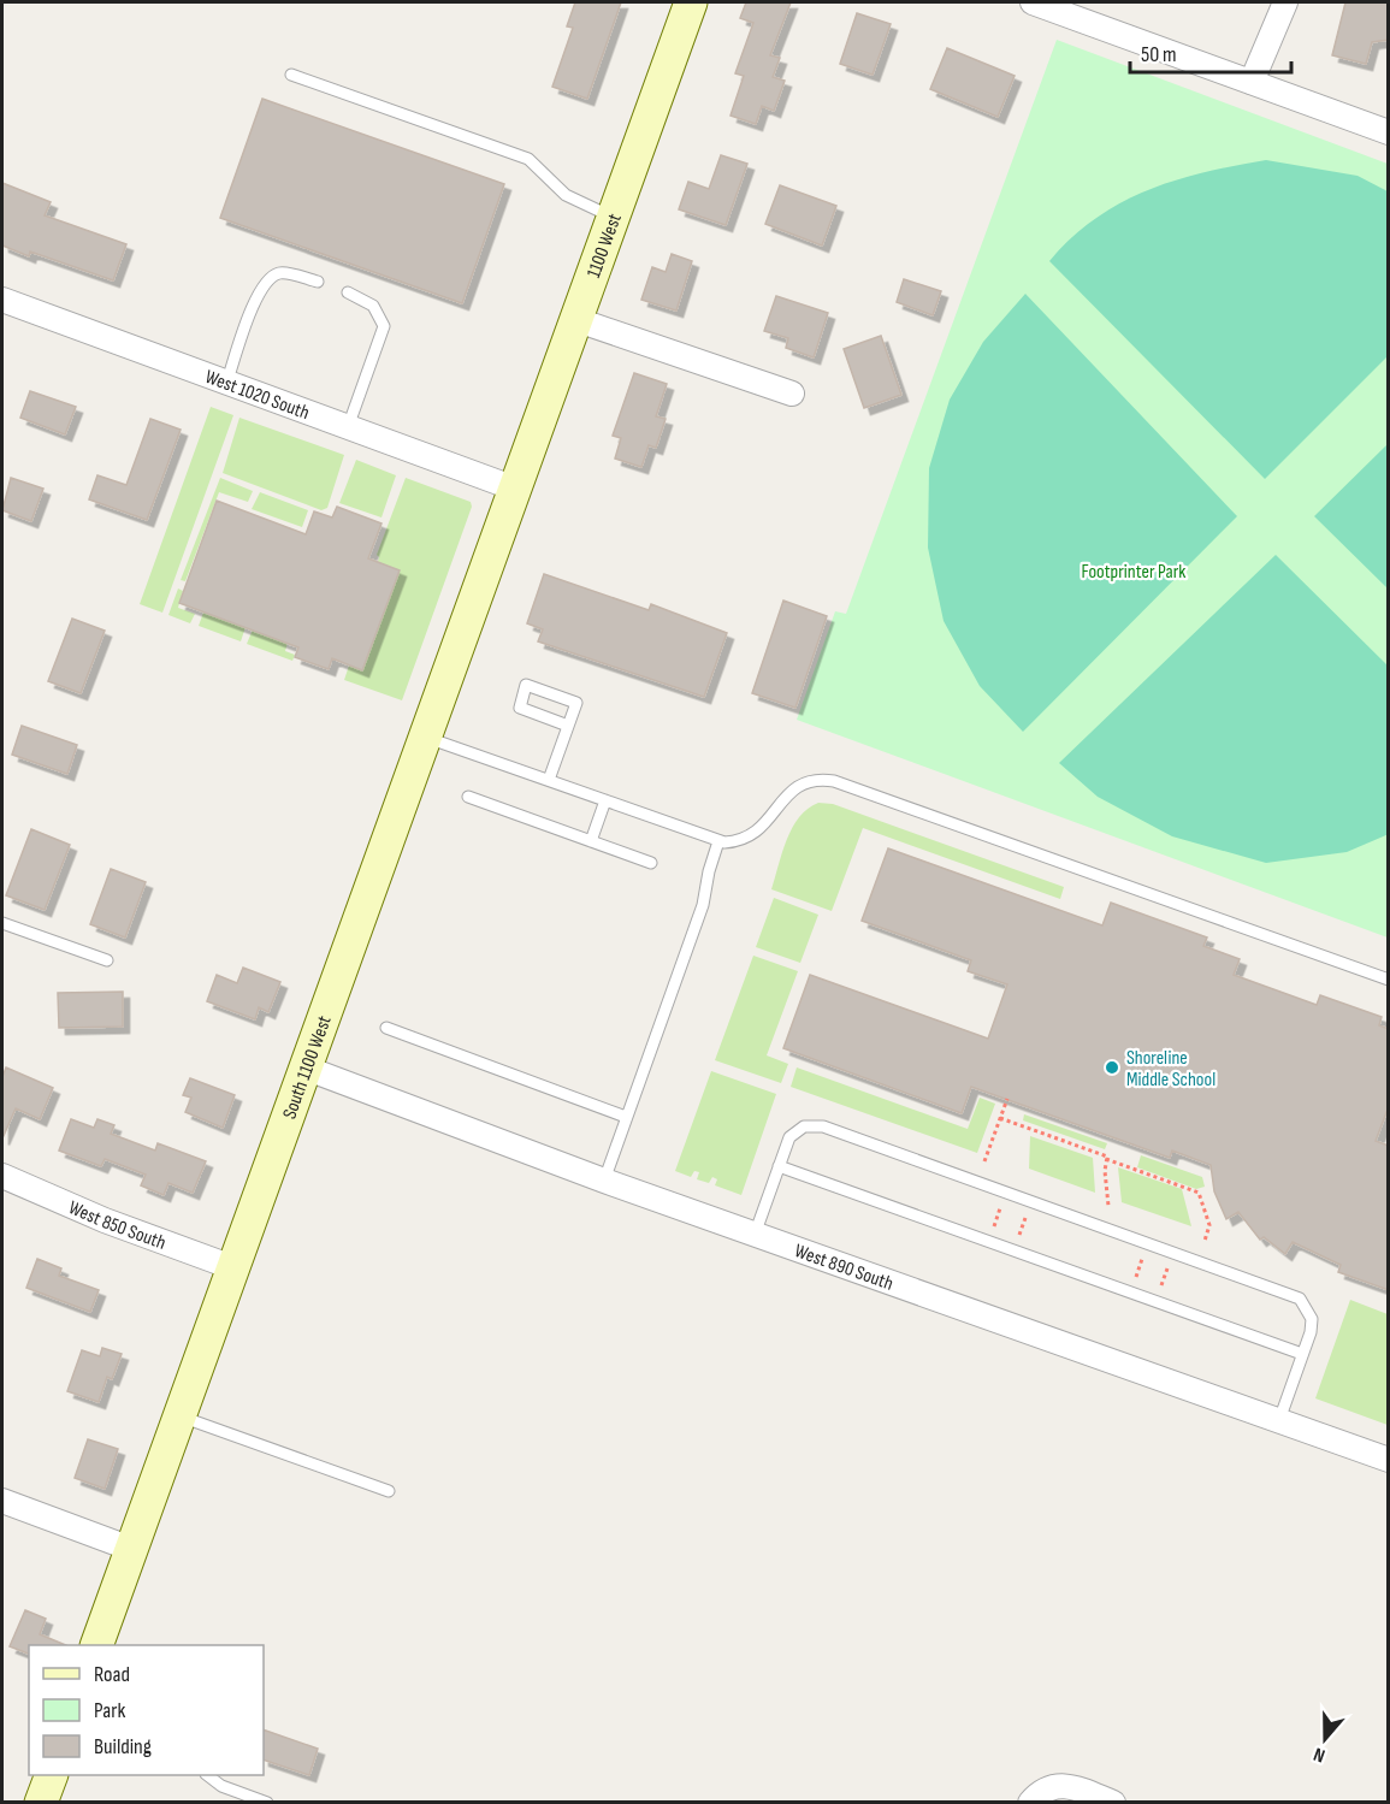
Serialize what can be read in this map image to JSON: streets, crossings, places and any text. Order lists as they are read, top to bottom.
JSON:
{
  "streets": {
    "street": [
      "1100 West",
      "West 1020 South",
      "South 1100 West",
      "West 850 South",
      "West 890 South"
    ]
  },
  "crossings": [
    ["1100 West", "West 1020 South"],
    ["1100 West", "South 1100 West"],
    ["West 1020 South", "South 1100 West"],
    ["South 1100 West", "West 850 South"],
    ["South 1100 West", "West 890 South"]
  ],
  "parks": ["Footprinter Park"],
  "places": ["Shoreline Middle School"],
  "legend": ["Road", "Park", "Building"],
  "scale_bar": "50 m",
  "north": "bottom"
}
